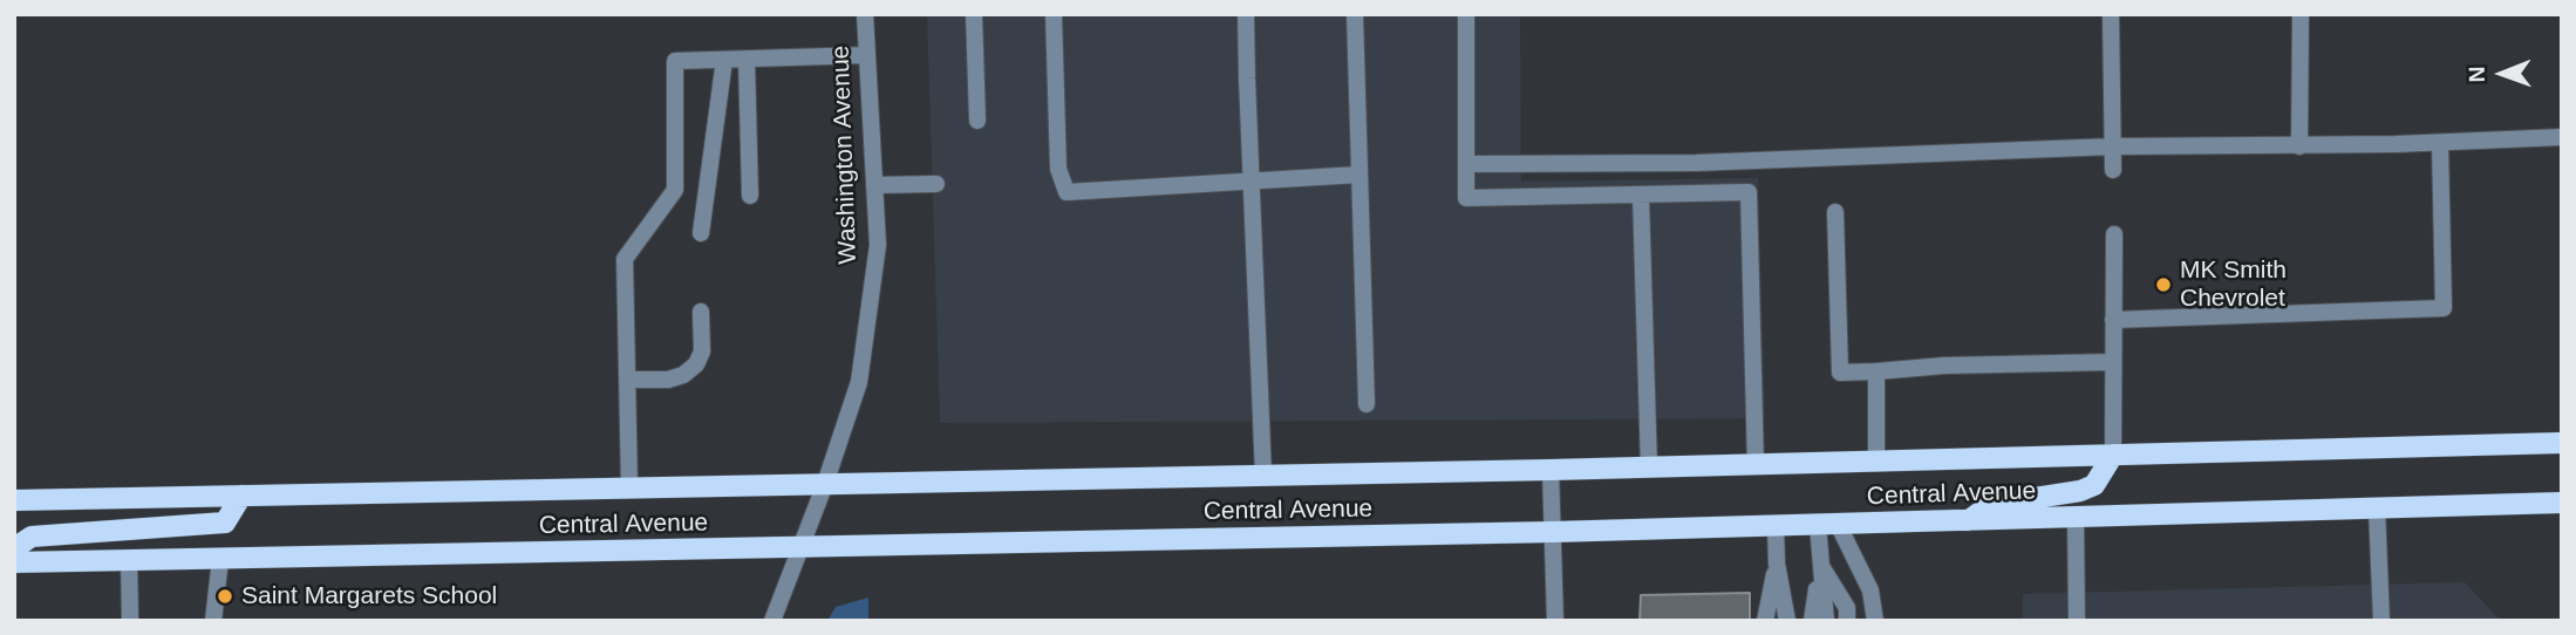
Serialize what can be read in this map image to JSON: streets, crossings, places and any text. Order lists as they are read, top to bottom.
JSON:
{
  "streets": {
    "main road": ["Central Avenue"],
    "street": ["Washington Avenue"]
  },
  "crossings": [
    ["Washington Avenue", "Central Avenue"]
  ],
  "places": ["MK Smith Chevrolet", "Saint Margarets School"],
  "north": "left"
}
